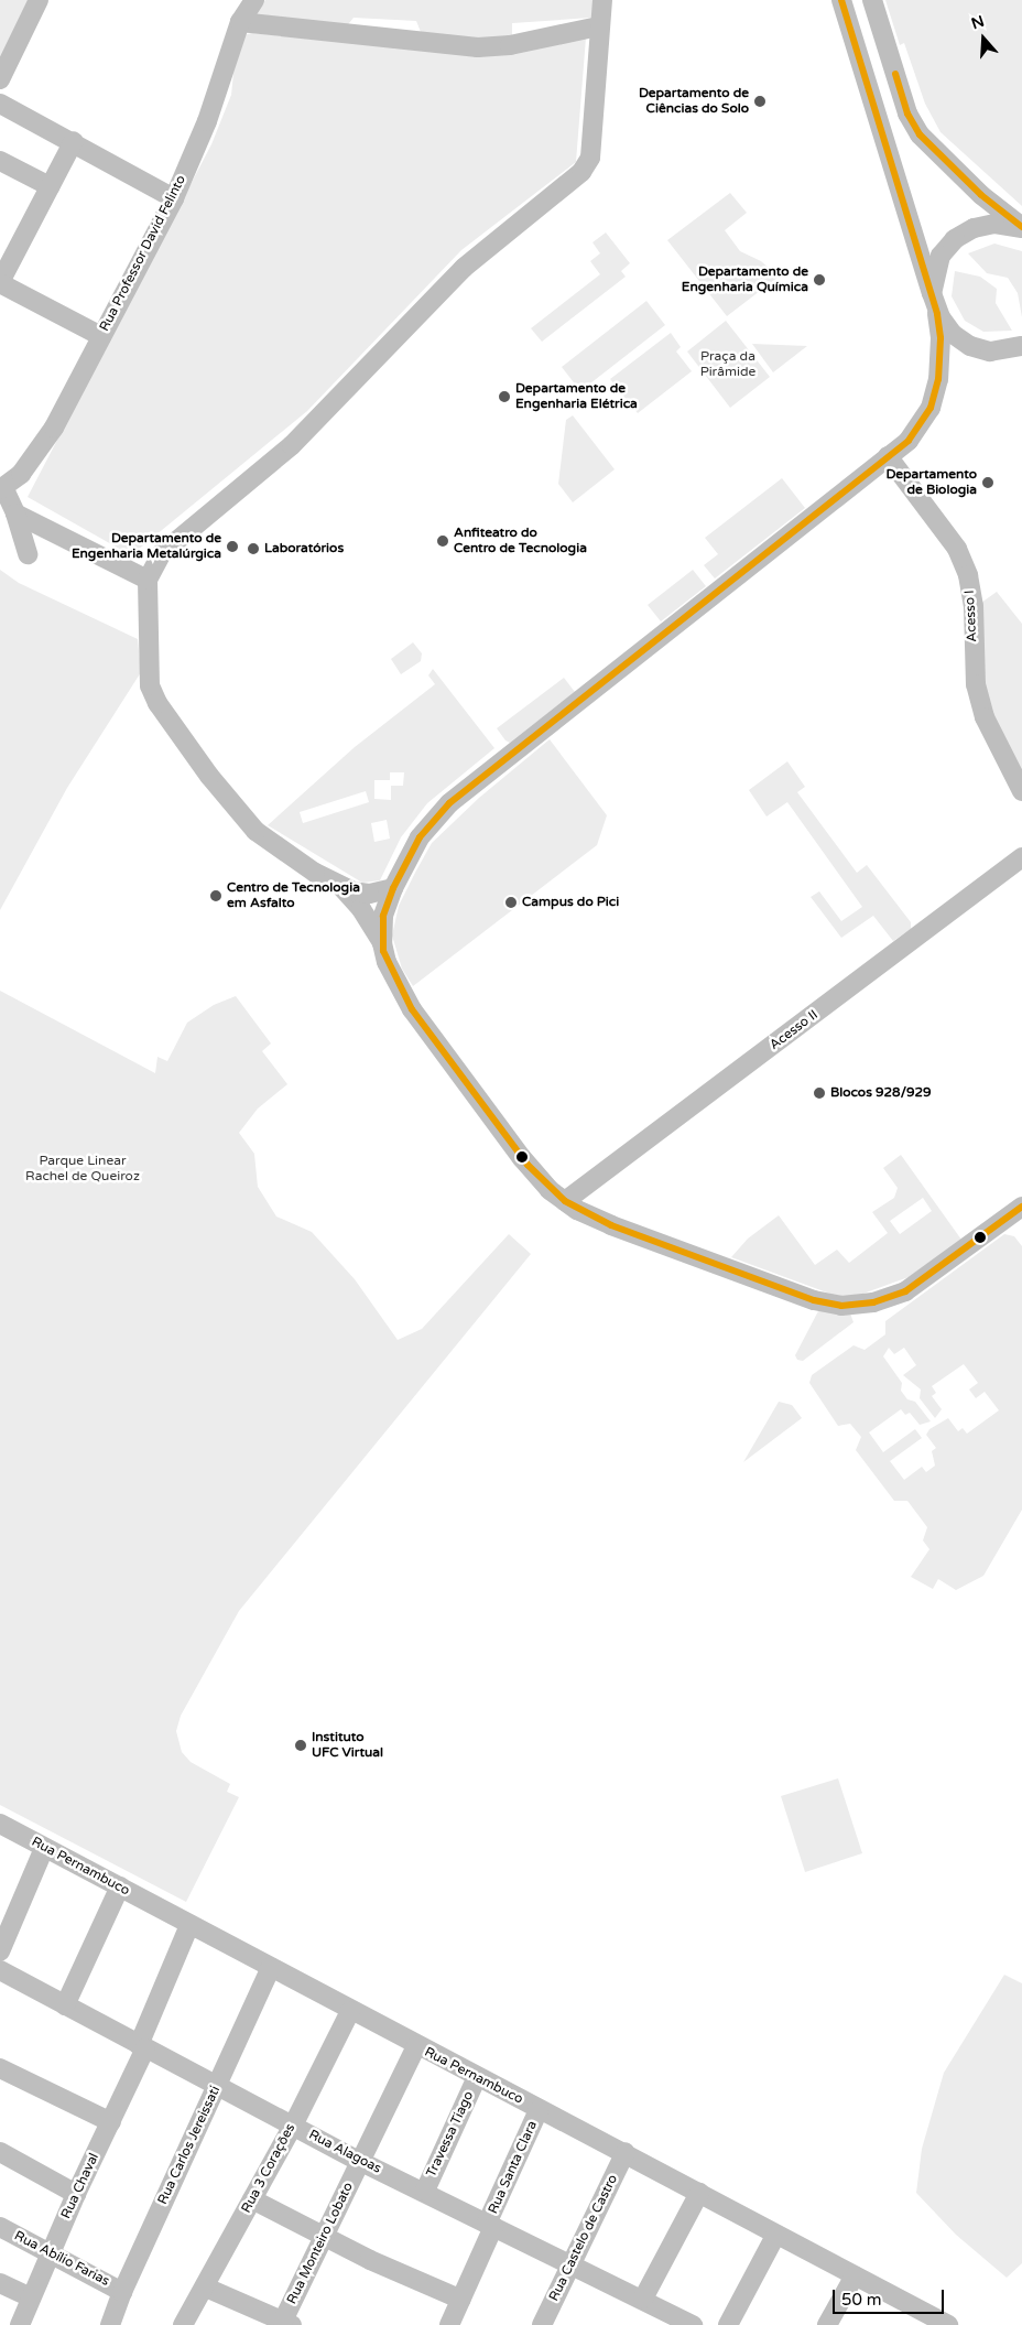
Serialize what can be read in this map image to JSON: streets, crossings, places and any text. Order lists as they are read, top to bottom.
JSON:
{
  "streets": {
    "street": [
      "Rua Professor David Felinto",
      "Acesso I",
      "Acesso II",
      "Rua Pernambuco",
      "Travessa Tiago",
      "Rua Carlos Jereissati",
      "Rua Alagoas",
      "Rua Santa Clara",
      "Rua 3 Corações",
      "Rua Chaval",
      "Rua Castelo de Castro",
      "Rua Monteiro Lobato",
      "Rua Abílio Farias"
    ]
  },
  "crossings": [
    ["Rua Pernambuco", "Travessa Tiago"],
    ["Rua Pernambuco", "Rua Carlos Jereissati"],
    ["Rua Pernambuco", "Rua Santa Clara"],
    ["Rua Pernambuco", "Rua 3 Corações"],
    ["Rua Pernambuco", "Rua Chaval"],
    ["Rua Pernambuco", "Rua Castelo de Castro"],
    ["Rua Pernambuco", "Rua Monteiro Lobato"],
    ["Travessa Tiago", "Rua Alagoas"],
    ["Rua Carlos Jereissati", "Rua Alagoas"],
    ["Rua Carlos Jereissati", "Rua Abílio Farias"],
    ["Rua Alagoas", "Rua Santa Clara"],
    ["Rua Alagoas", "Rua 3 Corações"],
    ["Rua Alagoas", "Rua Chaval"],
    ["Rua Alagoas", "Rua Castelo de Castro"],
    ["Rua Alagoas", "Rua Monteiro Lobato"],
    ["Rua Chaval", "Rua Abílio Farias"]
  ],
  "parks": ["Praça da Pirâmide", "Parque Linear Rachel de Queiroz"],
  "places": [
    "Departamento de Ciências do Solo",
    "Departamento de Engenharia Química",
    "Departamento de Engenharia Elétrica",
    "Departamento de Biologia",
    "Anfiteatro do Centro de Tecnologia",
    "Departamento de Engenharia Metalúrgica",
    "Laboratórios",
    "Centro de Tecnologia em Asfalto",
    "Campus do Pici",
    "Blocos 928/929",
    "Instituto UFC Virtual"
  ],
  "scale_bar": "50 m",
  "north": "top"
}
